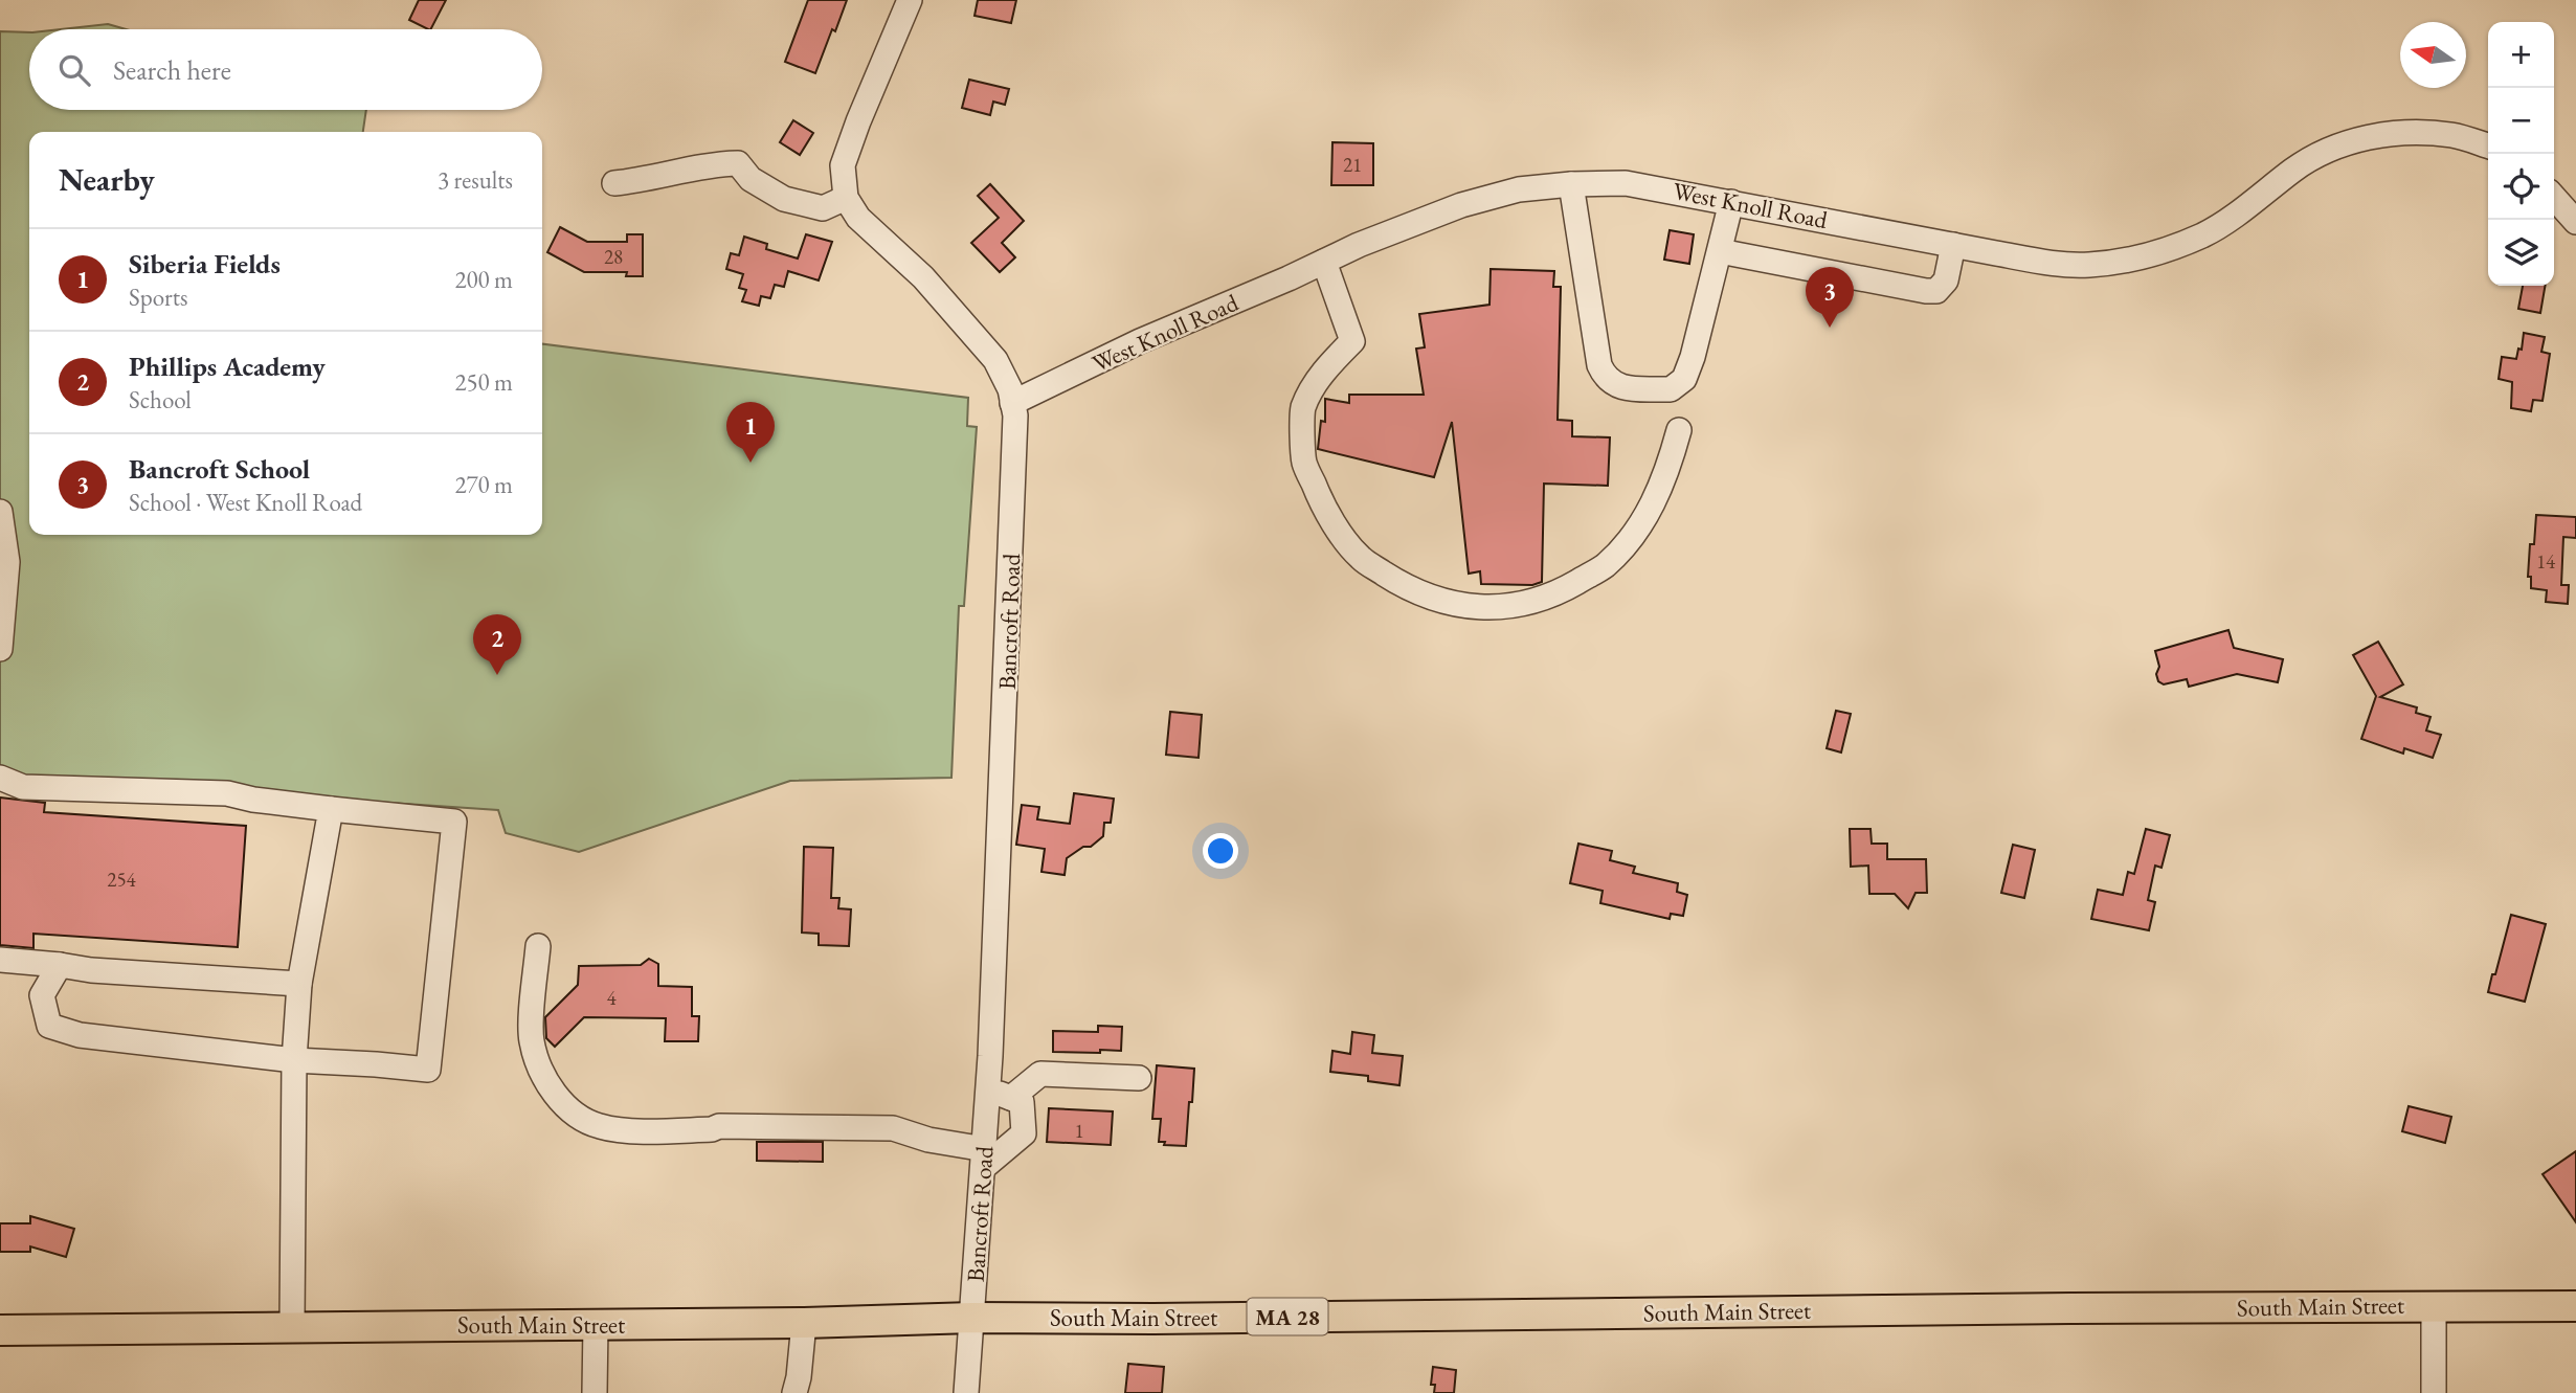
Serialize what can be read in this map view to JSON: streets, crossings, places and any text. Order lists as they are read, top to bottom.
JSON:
{
  "streets": {
    "main road": ["South Main Street", "MA 28"],
    "street": ["West Knoll Road", "Bancroft Road"]
  },
  "crossings": [
    ["West Knoll Road", "Bancroft Road"],
    ["Bancroft Road", "South Main Street"]
  ],
  "house_numbers": [
    "21",
    "28",
    "14",
    "254",
    "4",
    "1"
  ],
  "north": "left",
  "page": {
    "map_buttons": ["+", "−"],
    "search": "Search here",
    "heading": ["Nearby", "3 results"],
    "list": [
      {
        "mark": "1",
        "name": "Siberia Fields",
        "note": "Sports",
        "value": "200 m"
      },
      {
        "mark": "2",
        "name": "Phillips Academy",
        "note": "School",
        "value": "250 m"
      },
      {
        "mark": "3",
        "name": "Bancroft School",
        "note": "School · West Knoll Road",
        "value": "270 m"
      }
    ],
    "pins": ["3", "1", "2"]
  }
}
